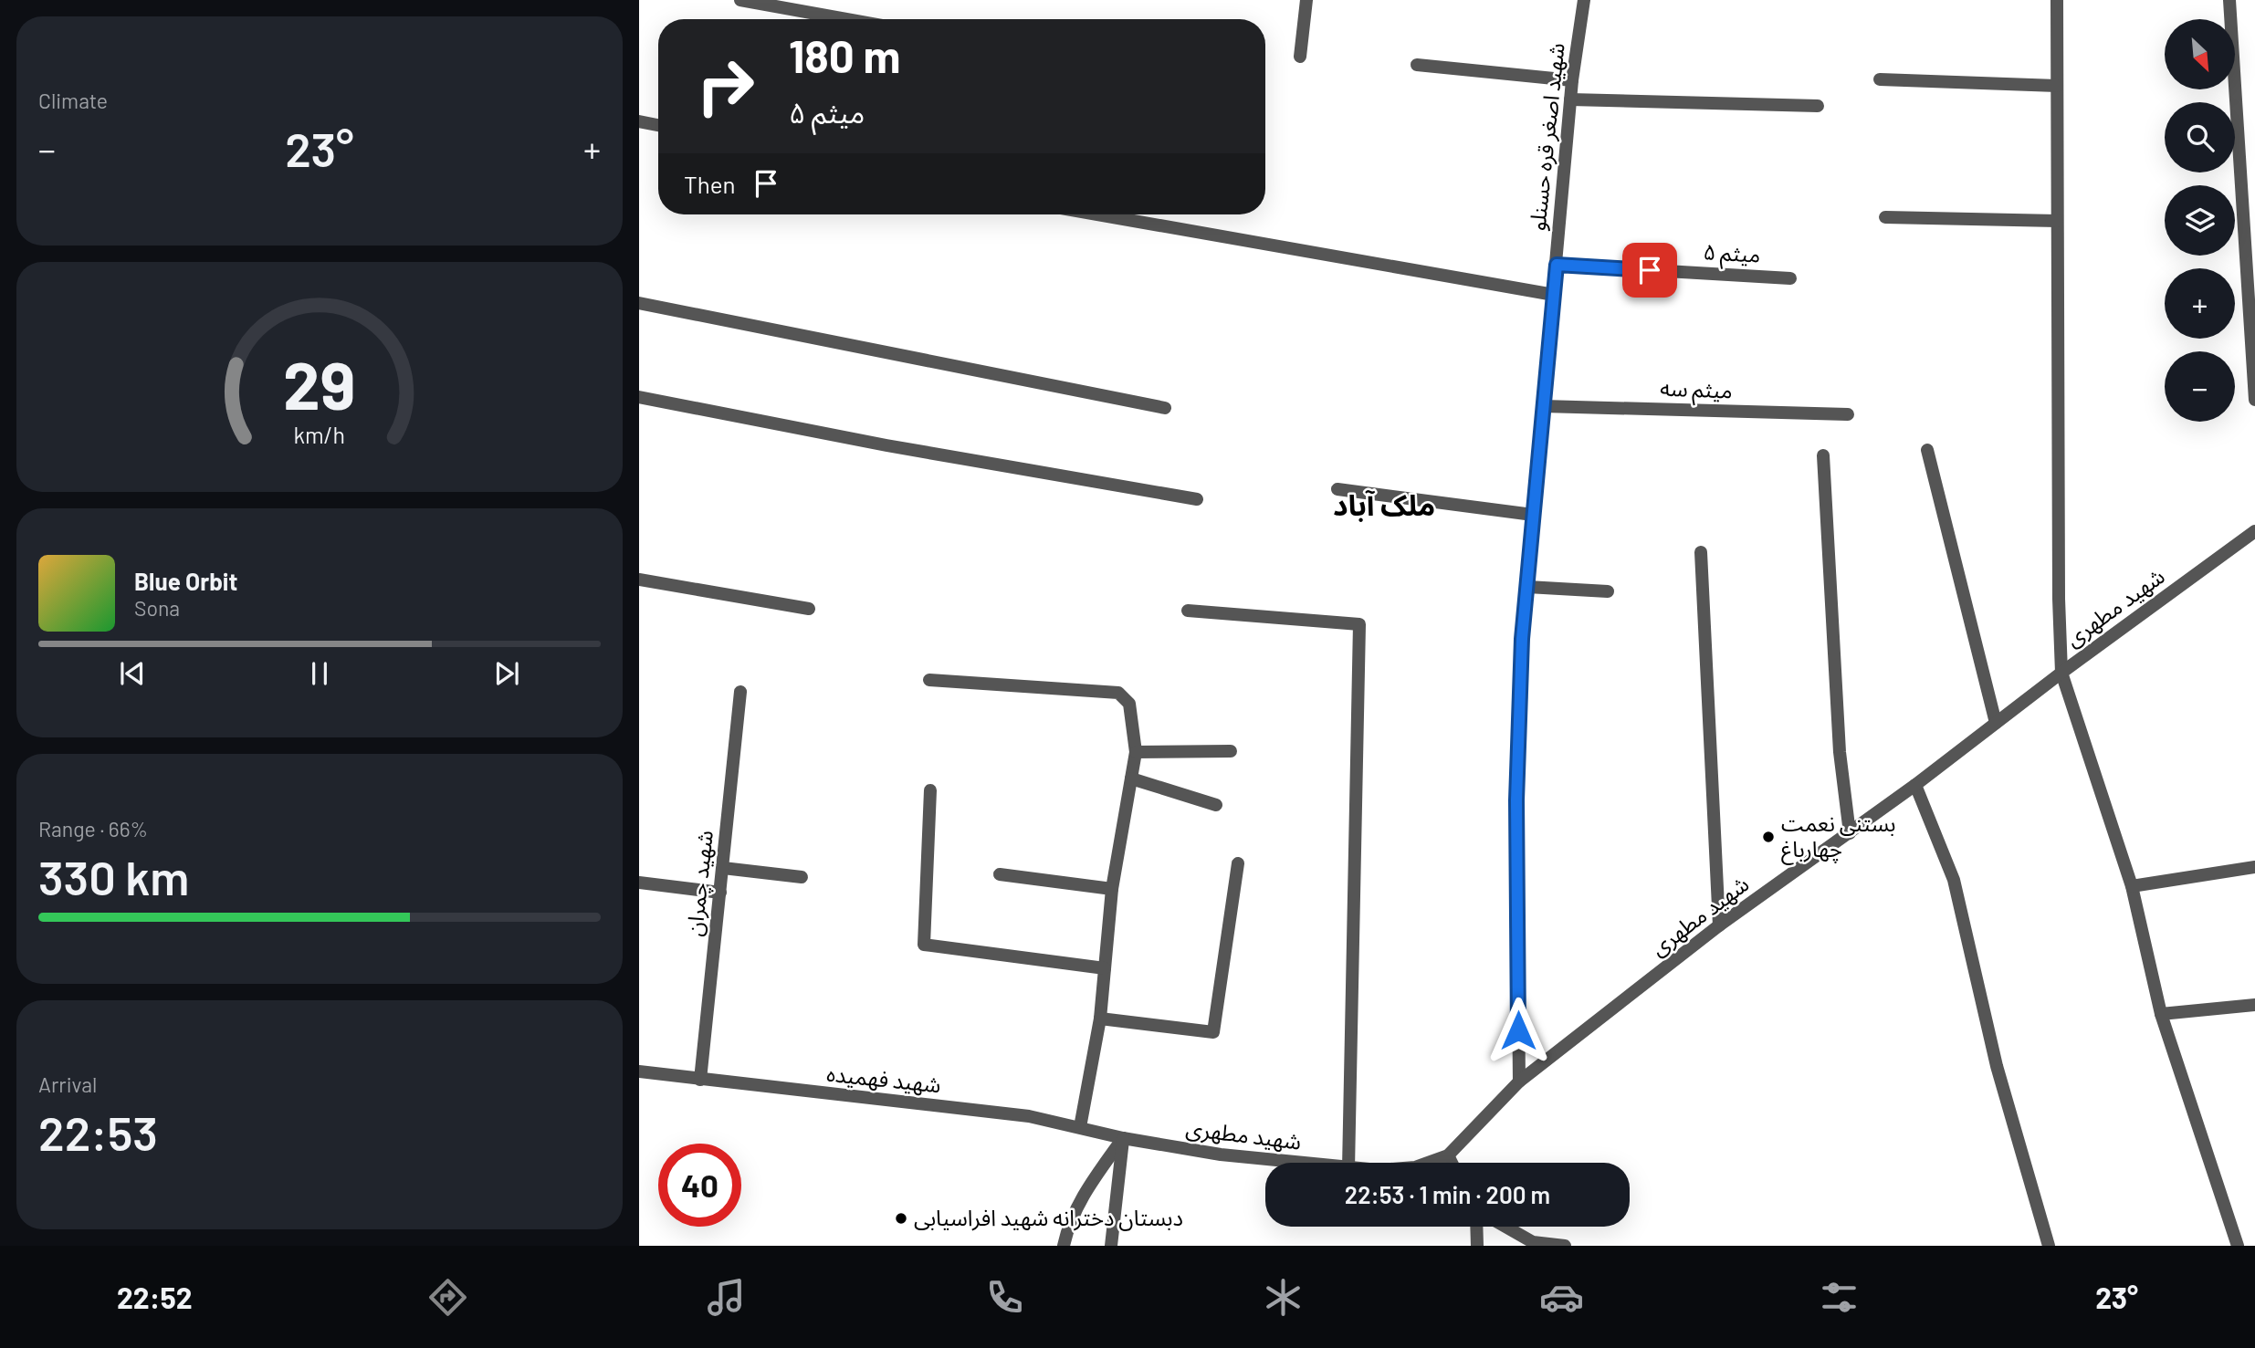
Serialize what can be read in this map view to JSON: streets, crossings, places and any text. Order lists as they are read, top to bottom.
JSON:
{
  "streets": {
    "street": [
      "شهید اصغر قره حسنلو",
      "میثم ۵",
      "میثم سه",
      "شهید مطهری",
      "شهید چمران",
      "شهید فهمیده"
    ]
  },
  "crossings": [
    ["شهید اصغر قره حسنلو", "میثم ۵"],
    ["شهید اصغر قره حسنلو", "میثم سه"],
    ["شهید اصغر قره حسنلو", "شهید مطهری"],
    ["شهید مطهری", "شهید فهمیده"],
    ["شهید چمران", "شهید فهمیده"]
  ],
  "districts": ["ملک آباد"],
  "places": ["بستنی نعمت چهارباغ", "دبستان دخترانه شهید افراسیابی"],
  "north": "bottom right",
  "page": {
    "tile": [
      "Climate",
      ["Range · 66%", "330 km"],
      ["Arrival", "22:53"]
    ],
    "map_buttons": ["+", "−"],
    "turn": ["180 m", "میثم ۵"],
    "heat": ["−", "23°", "+"],
    "then": "Then",
    "song": ["Blue Orbit", "Sona"],
    "limit": "40",
    "trip": "22:53 · 1 min · 200 m",
    "tabs": ["22:52", "23°"],
    "gauge": ["29", "km/h"]
  }
}
